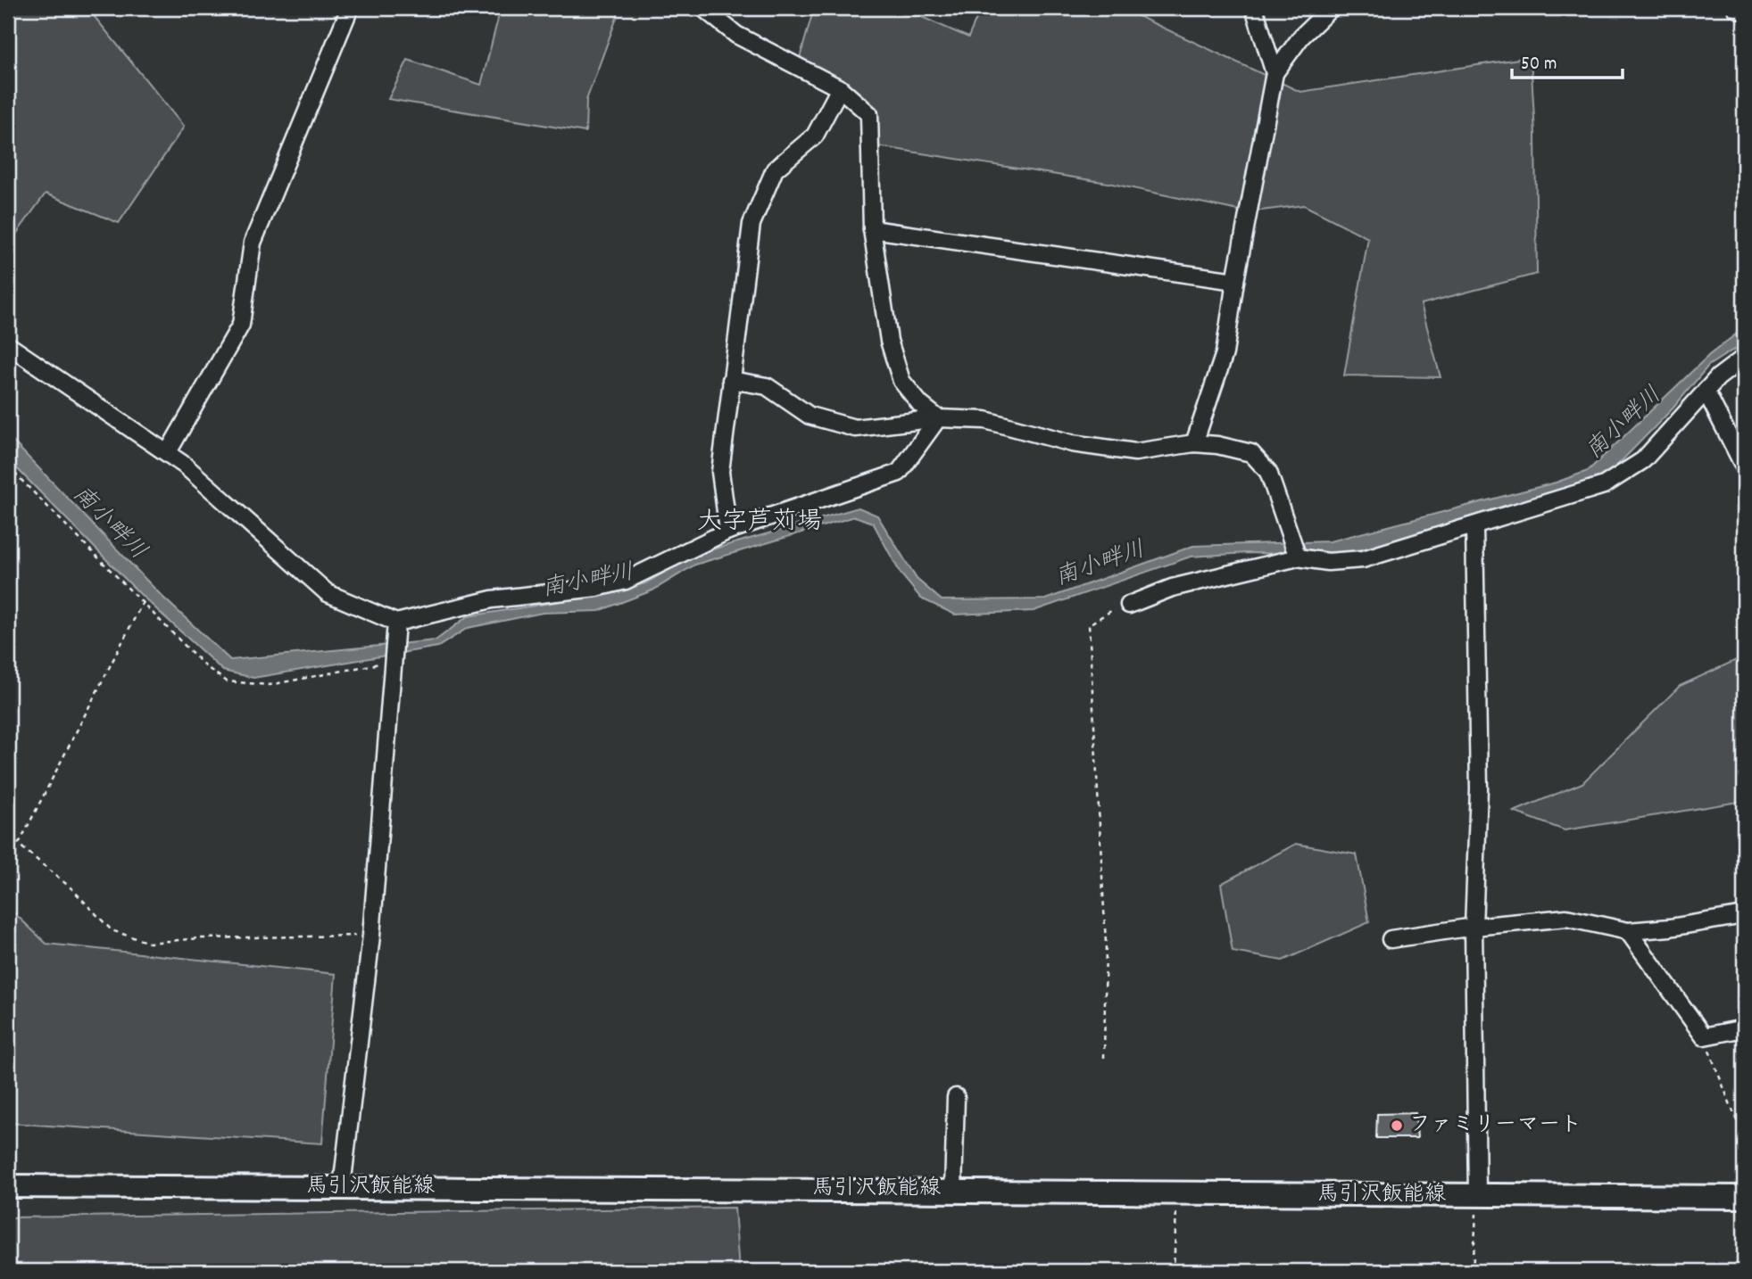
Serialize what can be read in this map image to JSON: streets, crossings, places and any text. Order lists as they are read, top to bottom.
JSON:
{
  "streets": {
    "main road": ["馬引沢飯能線"]
  },
  "districts": ["大字芦苅場"],
  "water": ["南小畔川"],
  "places": ["ファミリーマート"],
  "scale_bar": "50 m"
}
